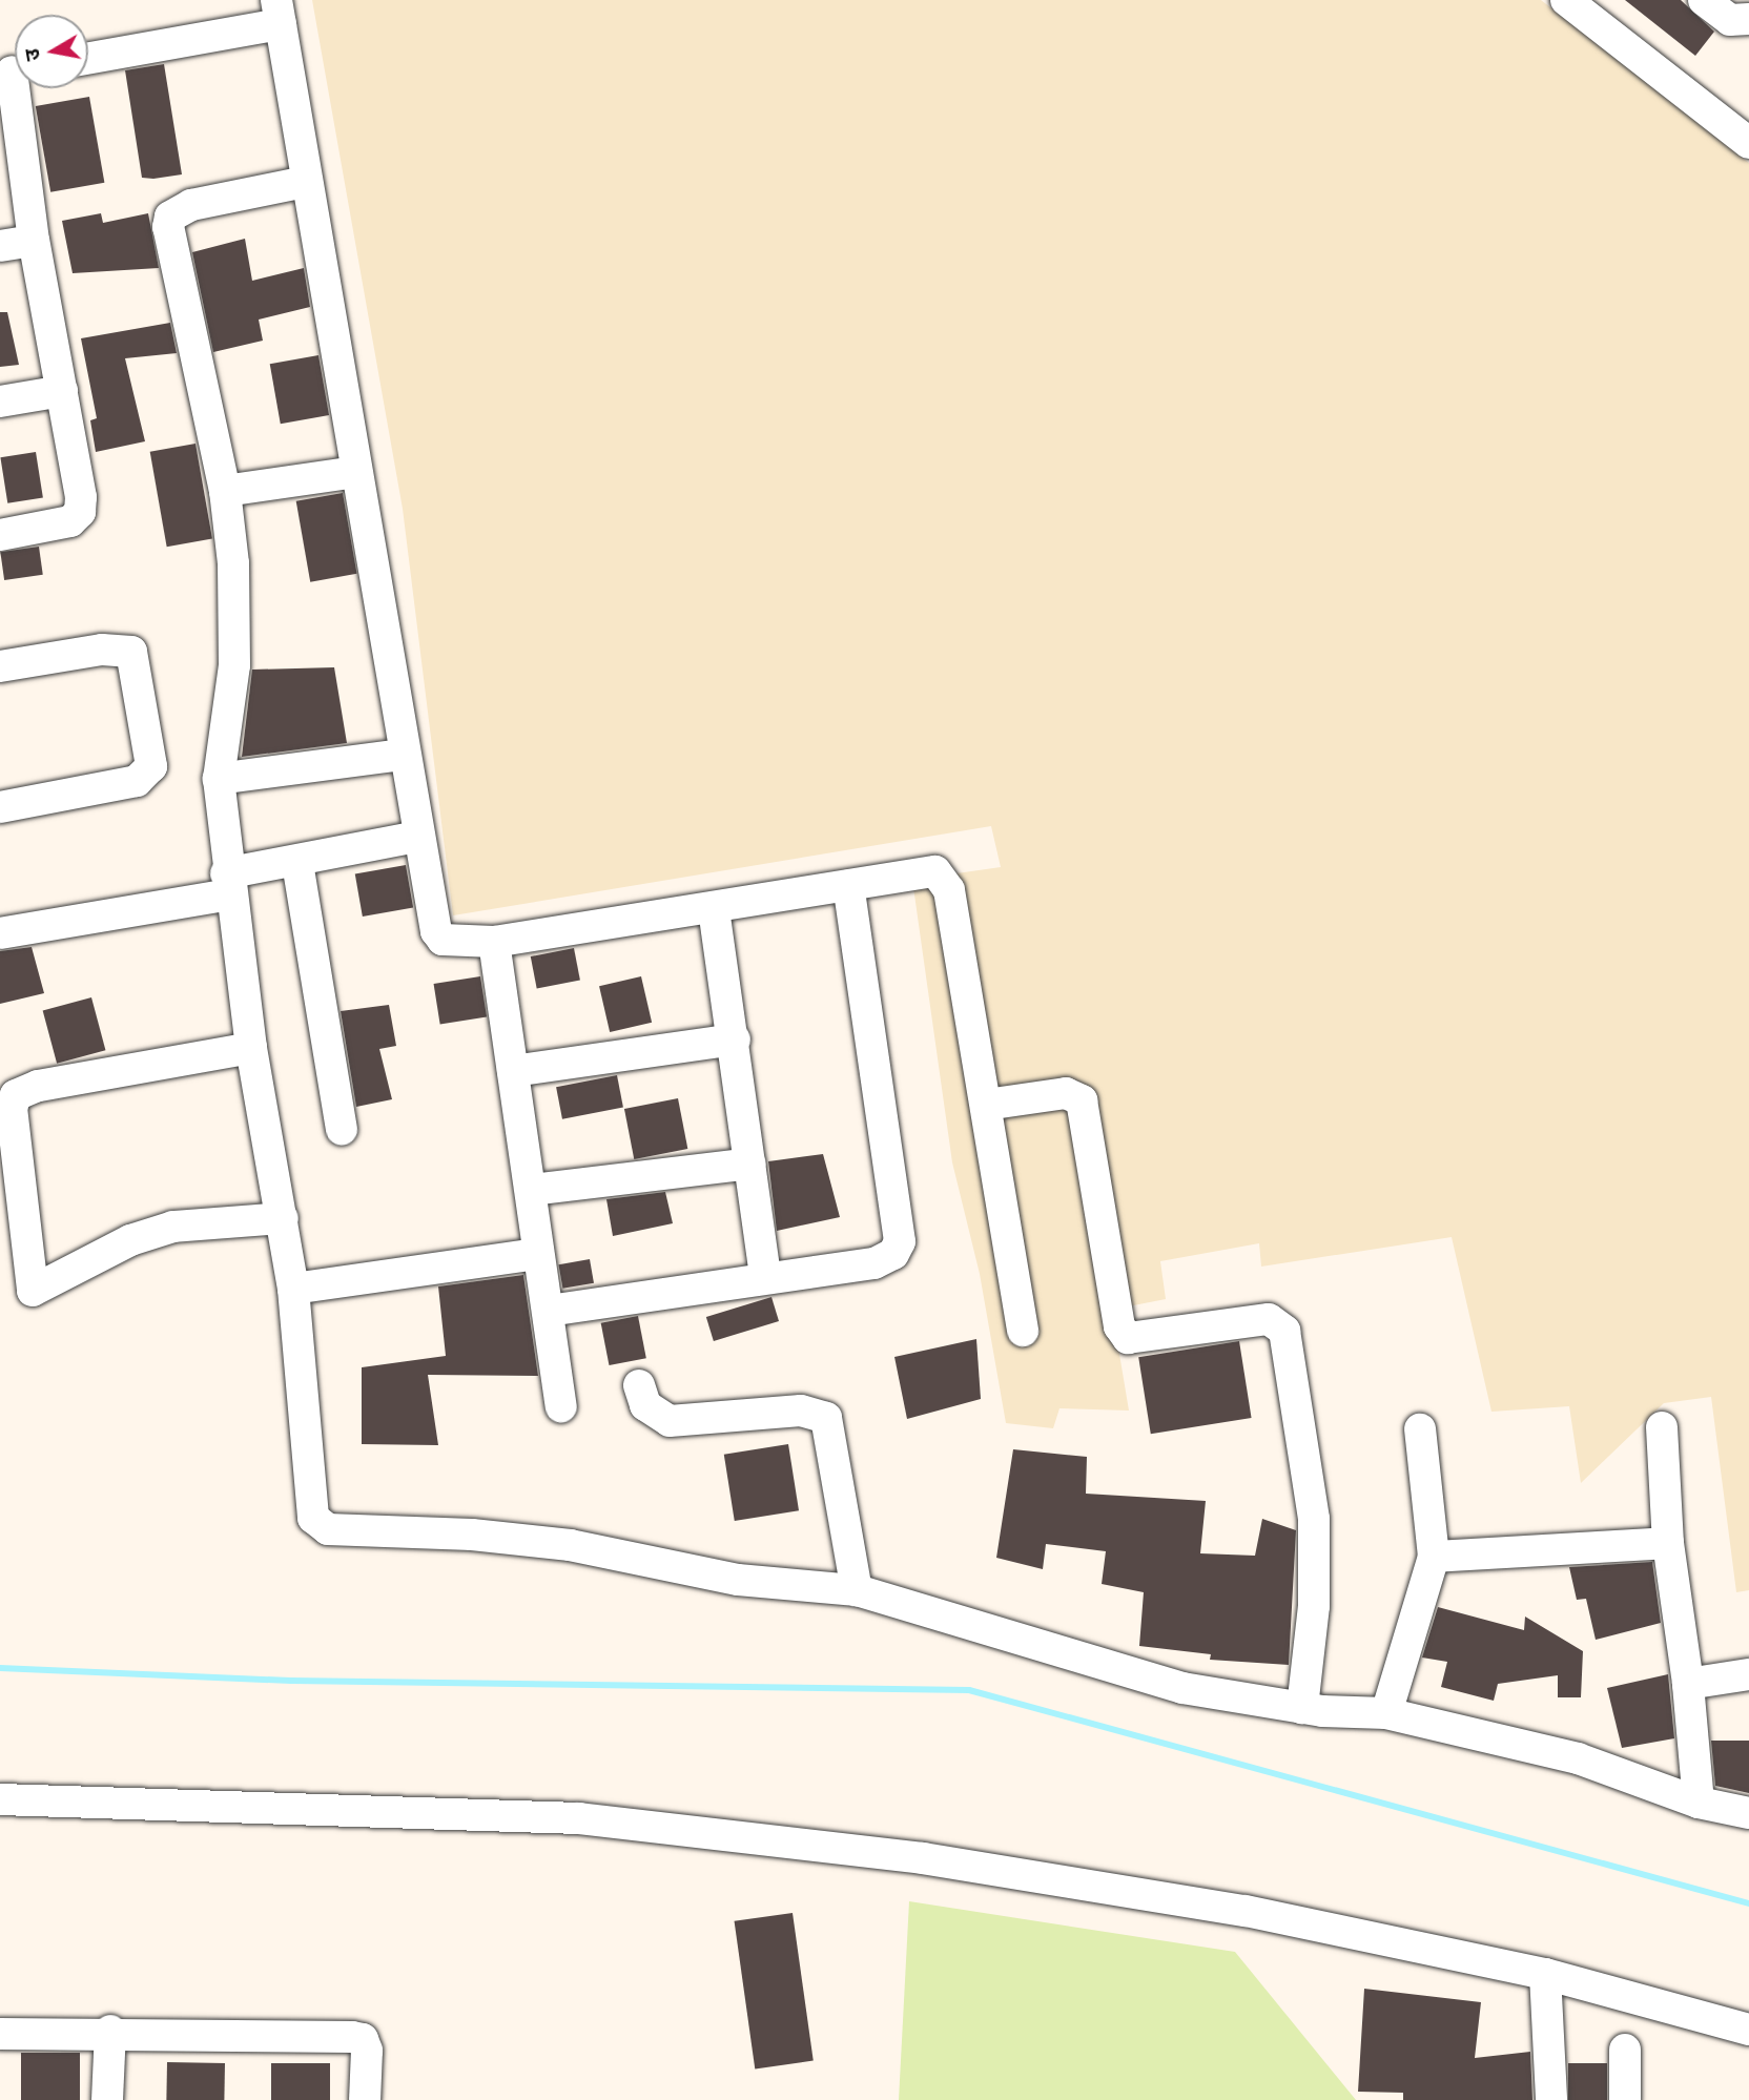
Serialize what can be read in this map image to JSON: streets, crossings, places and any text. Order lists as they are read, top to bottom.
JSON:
{
  "north": "left"
}
